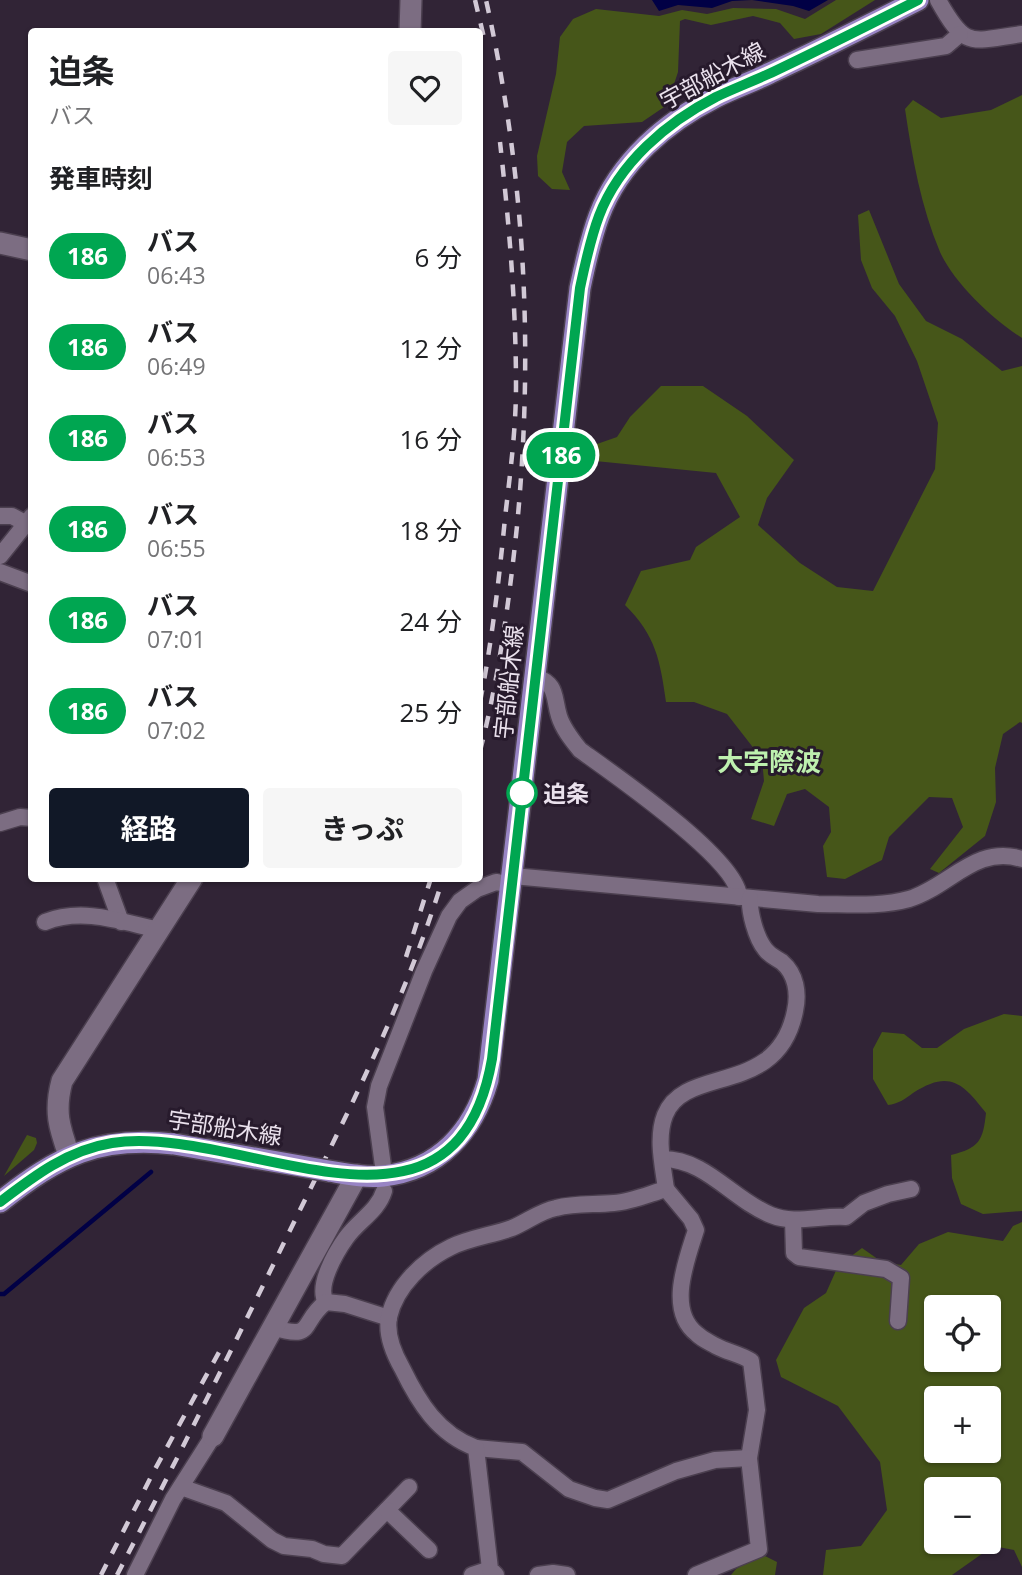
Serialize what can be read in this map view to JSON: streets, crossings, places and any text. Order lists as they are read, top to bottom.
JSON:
{
  "streets": {
    "main road": ["宇部船木線"]
  },
  "districts": ["大字際波"],
  "places": ["迫条"],
  "lines": ["bus line 186"],
  "page": {
    "on_map": "186",
    "heading": [
      ["迫条", "バス"],
      "発車時刻"
    ],
    "list": [
      {
        "mark": "186",
        "name": "バス",
        "note": "06:43",
        "value": "6 分"
      },
      {
        "mark": "186",
        "name": "バス",
        "note": "06:49",
        "value": "12 分"
      },
      {
        "mark": "186",
        "name": "バス",
        "note": "06:53",
        "value": "16 分"
      },
      {
        "mark": "186",
        "name": "バス",
        "note": "06:55",
        "value": "18 分"
      },
      {
        "mark": "186",
        "name": "バス",
        "note": "07:01",
        "value": "24 分"
      },
      {
        "mark": "186",
        "name": "バス",
        "note": "07:02",
        "value": "25 分"
      }
    ],
    "buttons": ["経路", "きっぷ"],
    "map_buttons": ["+", "−"]
  }
}
